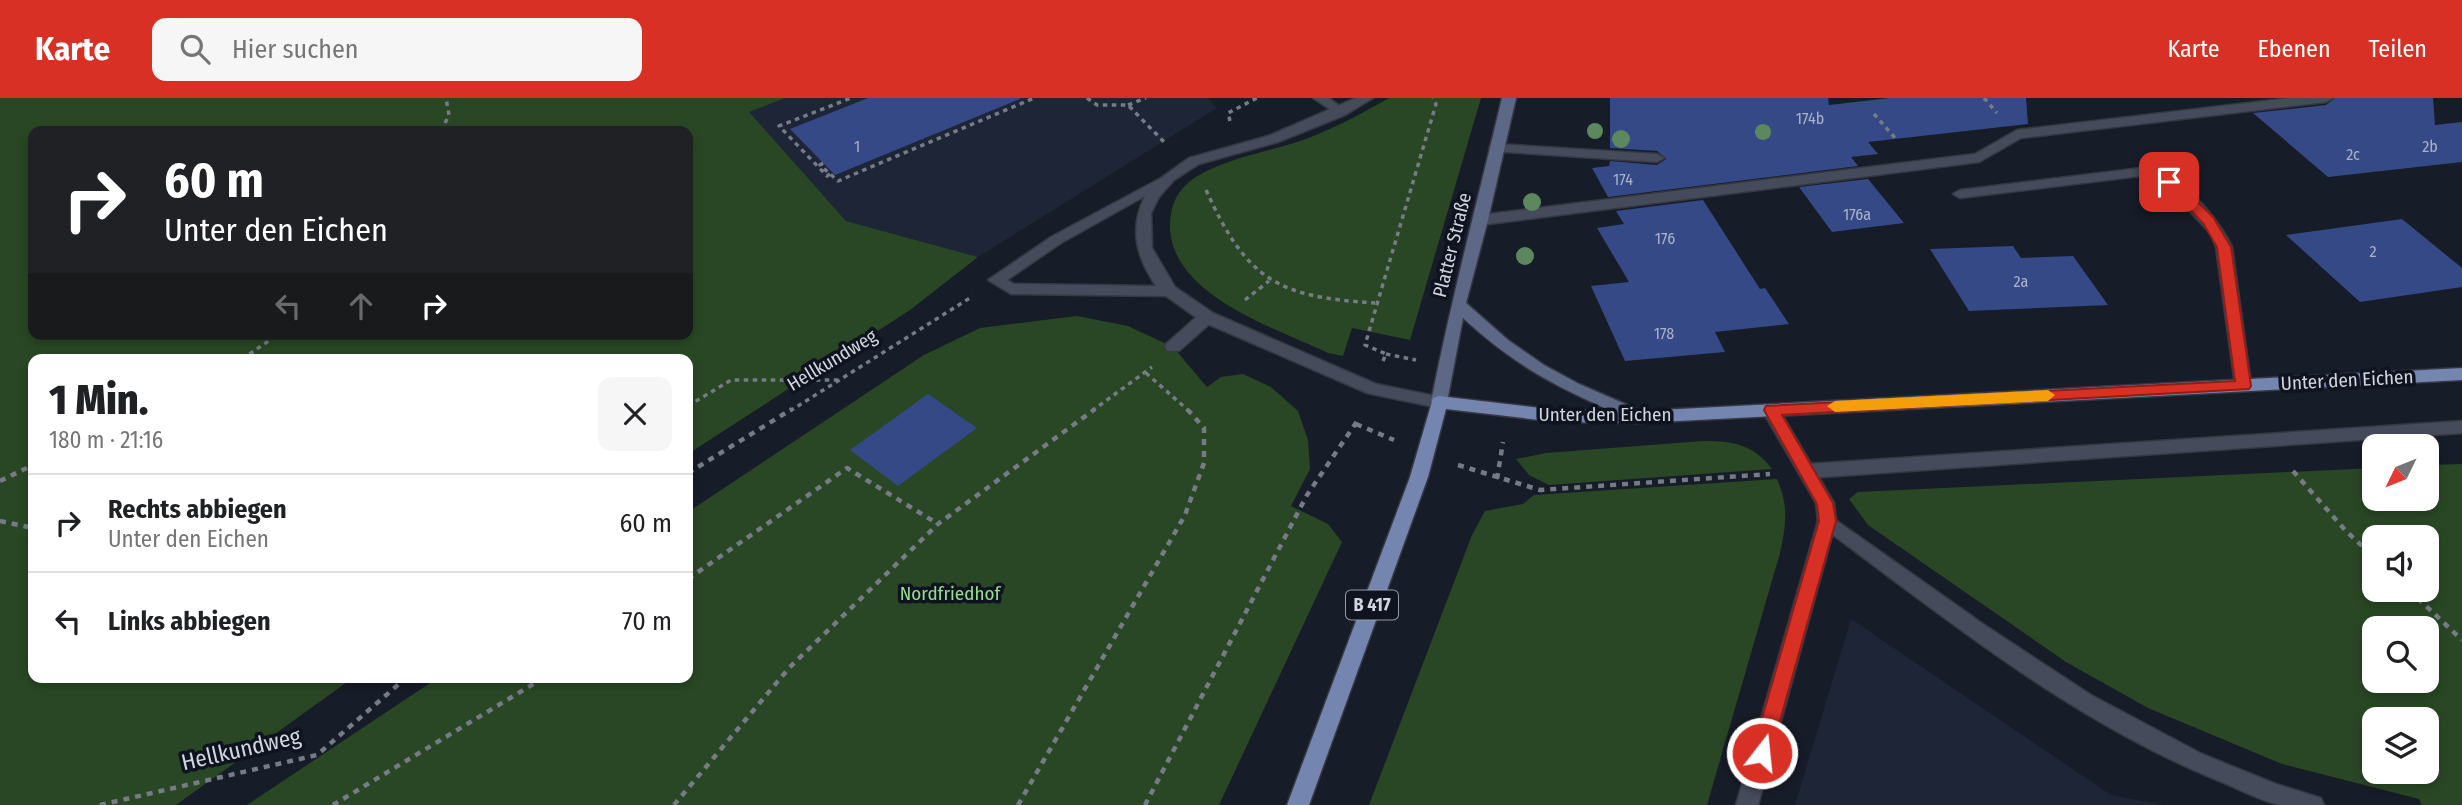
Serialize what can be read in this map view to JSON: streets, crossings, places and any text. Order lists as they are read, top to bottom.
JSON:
{
  "streets": {
    "main road": ["Platter Straße", "Unter den Eichen", "B 417"],
    "path": ["Hellkundweg"]
  },
  "crossings": [
    ["Platter Straße", "Unter den Eichen"],
    ["Platter Straße", "B 417"],
    ["Unter den Eichen", "B 417"]
  ],
  "parks": ["Nordfriedhof"],
  "house_numbers": [
    "174b",
    "1",
    "2b",
    "2c",
    "174",
    "176a",
    "176",
    "2",
    "2a",
    "178"
  ],
  "north": "bottom left",
  "page": {
    "header": "Karte",
    "search": "Hier suchen",
    "nav": ["Karte", "Ebenen", "Teilen"],
    "turn": ["60 m", "Unter den Eichen"],
    "heading": ["1 Min.", "180 m · 21:16"],
    "list": [
      {
        "name": "Rechts abbiegen",
        "note": "Unter den Eichen",
        "value": "60 m"
      },
      {
        "name": "Links abbiegen",
        "value": "70 m"
      }
    ]
  }
}
